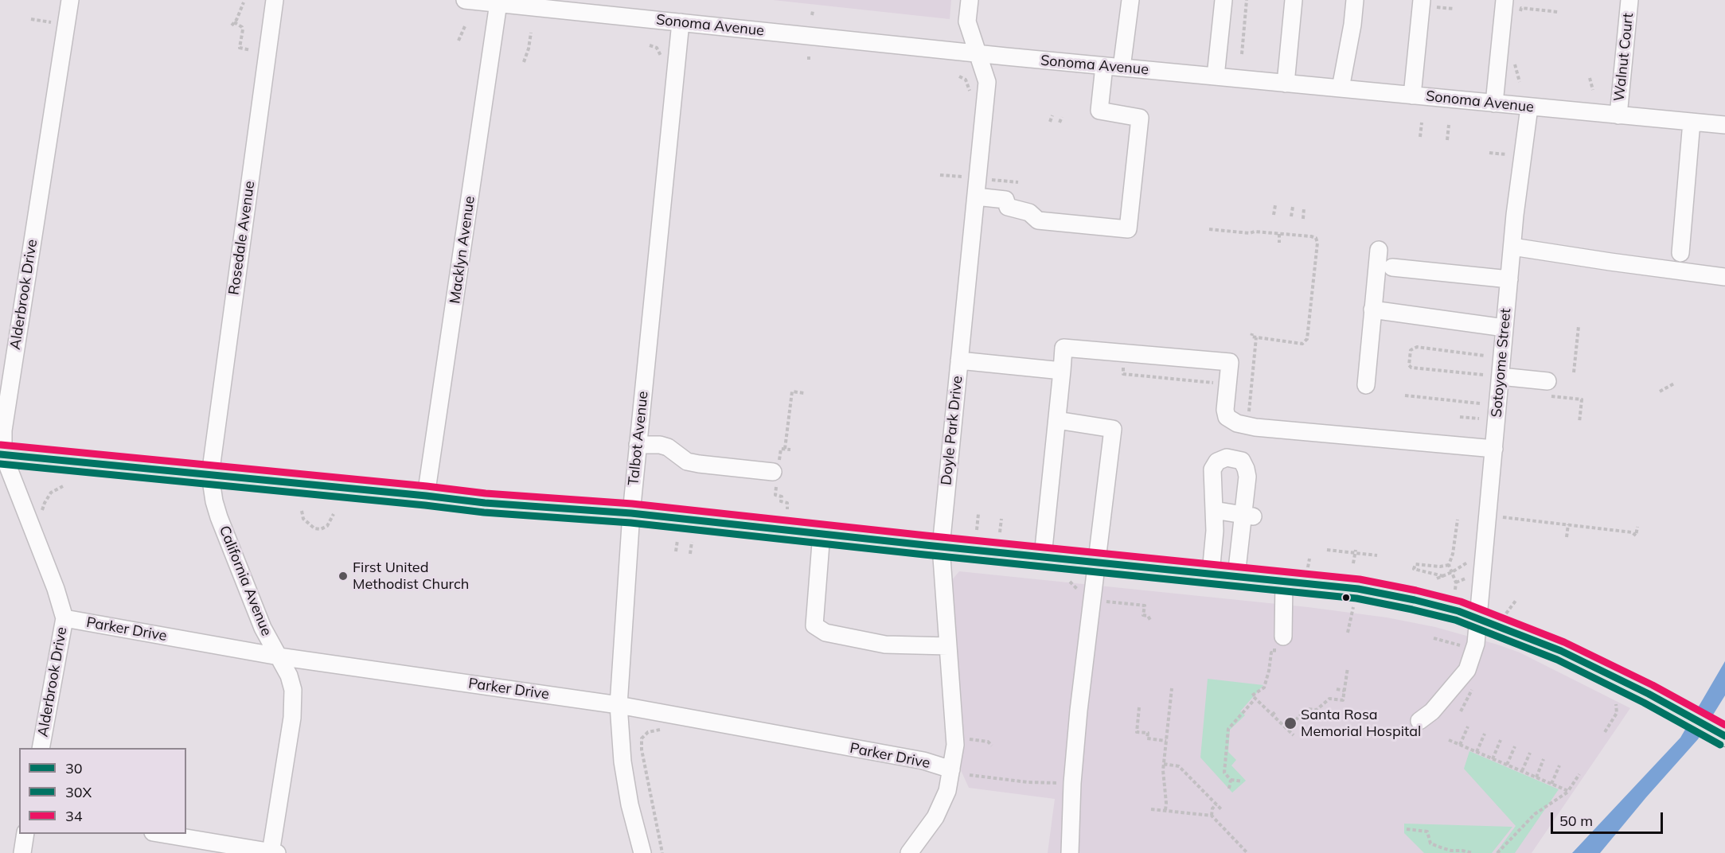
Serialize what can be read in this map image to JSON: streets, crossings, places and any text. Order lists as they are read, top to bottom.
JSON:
{
  "streets": {
    "street": [
      "Sonoma Avenue",
      "Walnut Court",
      "Rosedale Avenue",
      "Macklyn Avenue",
      "Alderbrook Drive",
      "Sotoyome Street",
      "Doyle Park Drive",
      "Talbot Avenue",
      "California Avenue",
      "Parker Drive"
    ]
  },
  "crossings": [
    ["Sonoma Avenue", "Walnut Court"],
    ["Sonoma Avenue", "Macklyn Avenue"],
    ["Sonoma Avenue", "Sotoyome Street"],
    ["Sonoma Avenue", "Doyle Park Drive"],
    ["Sonoma Avenue", "Talbot Avenue"],
    ["Rosedale Avenue", "California Avenue"],
    ["Alderbrook Drive", "Parker Drive"],
    ["Doyle Park Drive", "Parker Drive"],
    ["Talbot Avenue", "Parker Drive"],
    ["California Avenue", "Parker Drive"]
  ],
  "places": ["First United Methodist Church", "Santa Rosa Memorial Hospital"],
  "lines": ["transit line 34", "transit line 30", "transit line 30X"],
  "legend": ["30", "30X", "34"],
  "scale_bar": "50 m"
}
